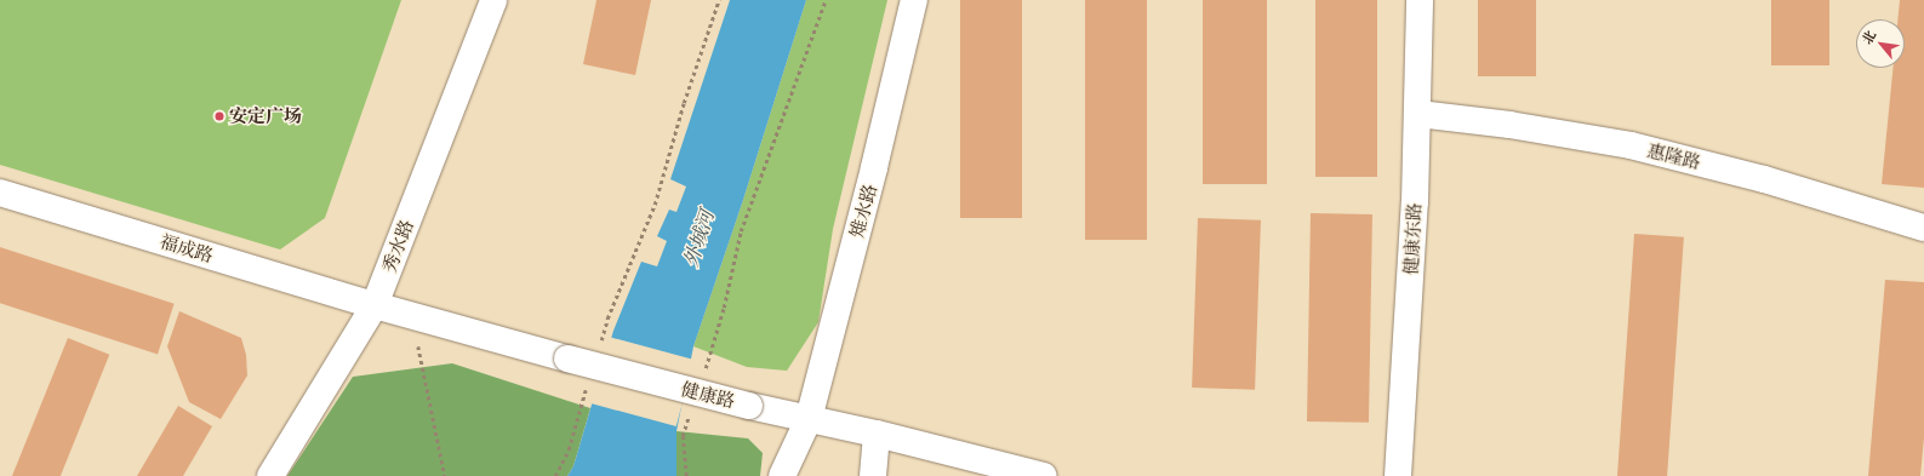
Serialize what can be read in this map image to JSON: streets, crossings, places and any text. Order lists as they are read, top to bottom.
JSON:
{
  "streets": {
    "street": [
      "惠隆路",
      "雉水路",
      "健康东路",
      "秀水路",
      "福成路",
      "健康路"
    ]
  },
  "crossings": [
    ["惠隆路", "健康东路"],
    ["雉水路", "健康路"],
    ["秀水路", "福成路"],
    ["秀水路", "健康路"],
    ["福成路", "健康路"]
  ],
  "water": ["外城河"],
  "places": ["安定广场"],
  "north": "top left"
}
